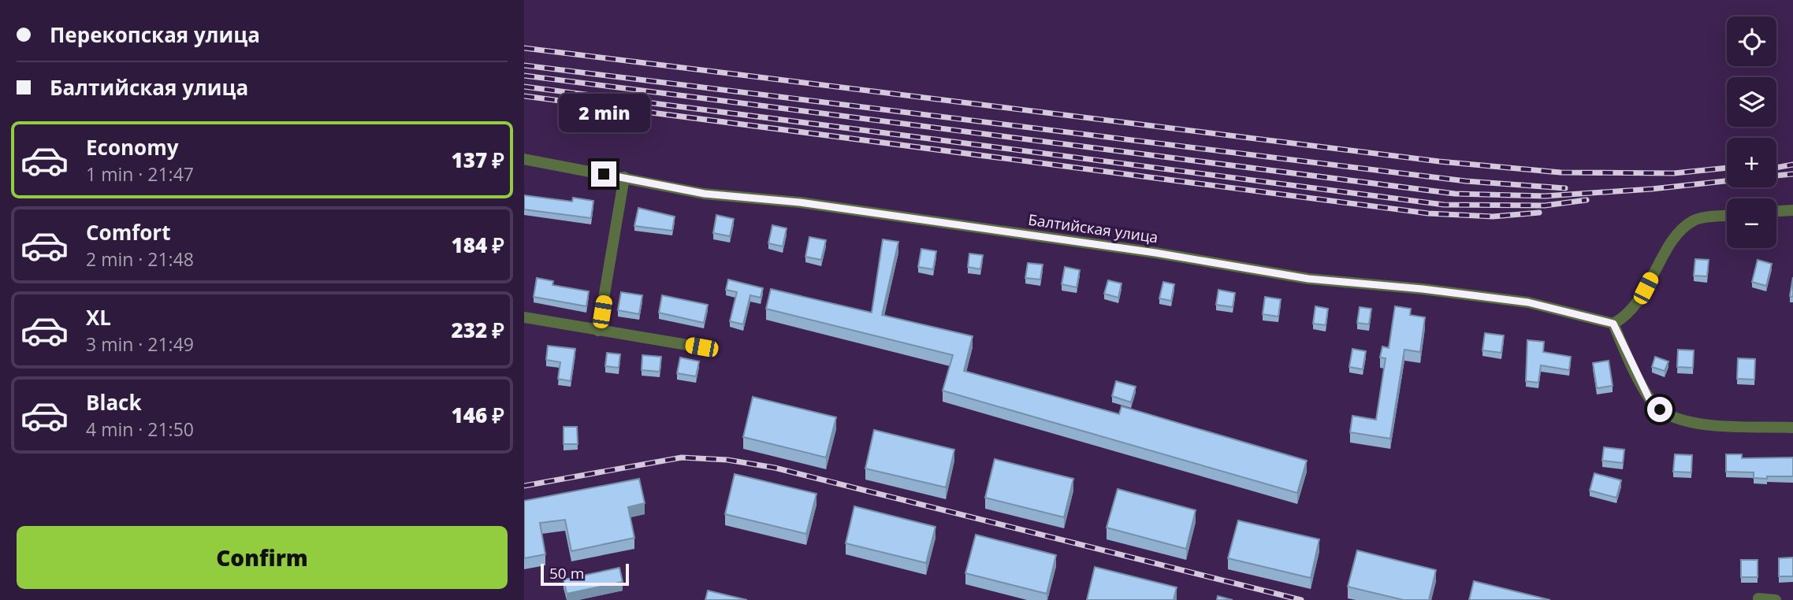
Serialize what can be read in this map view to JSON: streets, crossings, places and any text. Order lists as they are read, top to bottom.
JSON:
{
  "streets": {
    "street": ["Балтийская улица"]
  },
  "scale_bar": "50 m",
  "page": {
    "banner": ["Перекопская улица", "Балтийская улица"],
    "map_buttons": ["+", "−"],
    "bubble": "2 min",
    "list": [
      {
        "name": "Economy",
        "note": "1 min · 21:47",
        "value": "137 ₽"
      },
      {
        "name": "Comfort",
        "note": "2 min · 21:48",
        "value": "184 ₽"
      },
      {
        "name": "XL",
        "note": "3 min · 21:49",
        "value": "232 ₽"
      },
      {
        "name": "Black",
        "note": "4 min · 21:50",
        "value": "146 ₽"
      }
    ],
    "buttons": "Confirm",
    "scale": "50 m"
  }
}
